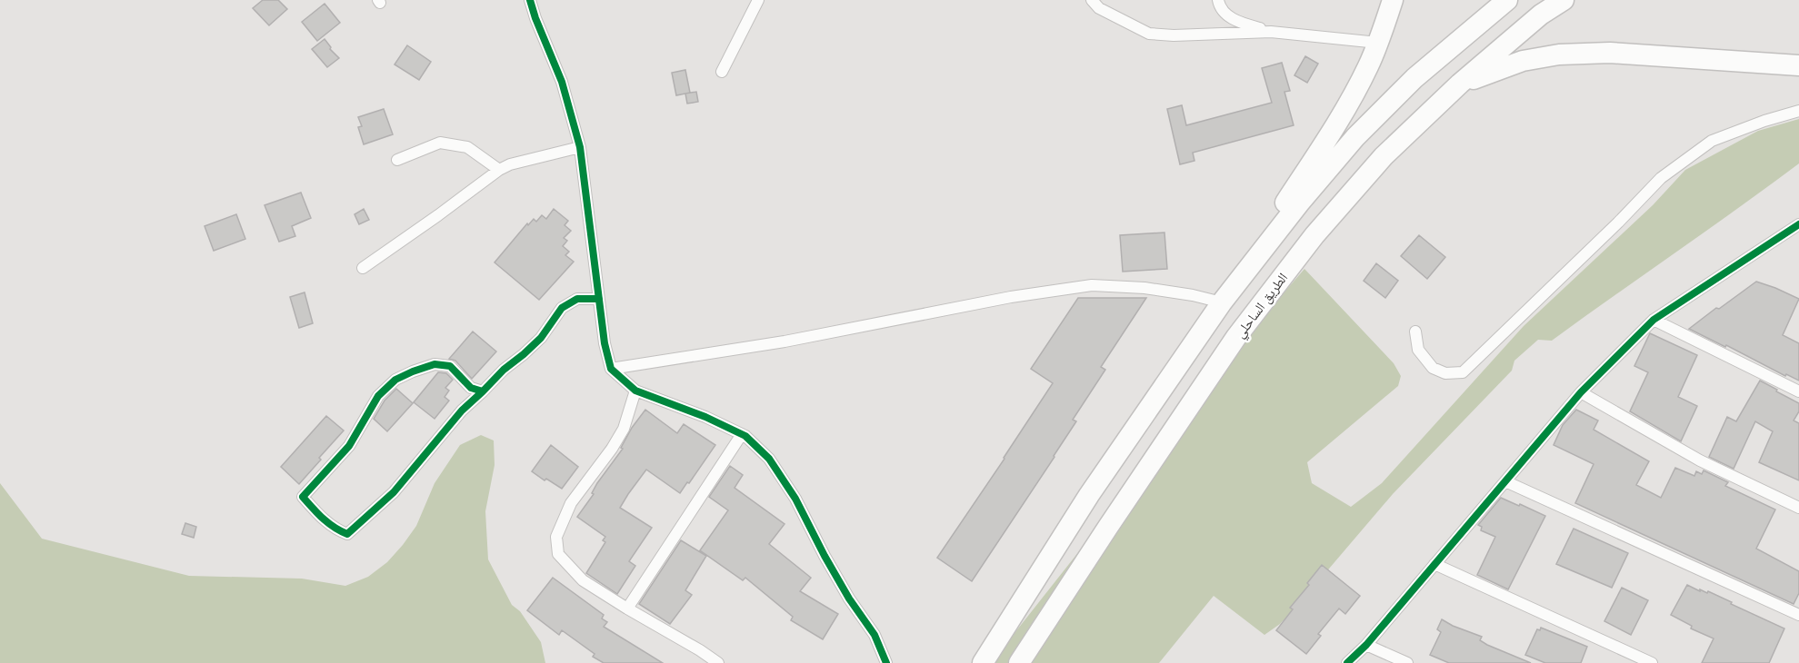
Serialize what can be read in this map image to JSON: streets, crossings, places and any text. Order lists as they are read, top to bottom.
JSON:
{
  "streets": {
    "highway": ["الطريق الساحلي"]
  }
}
